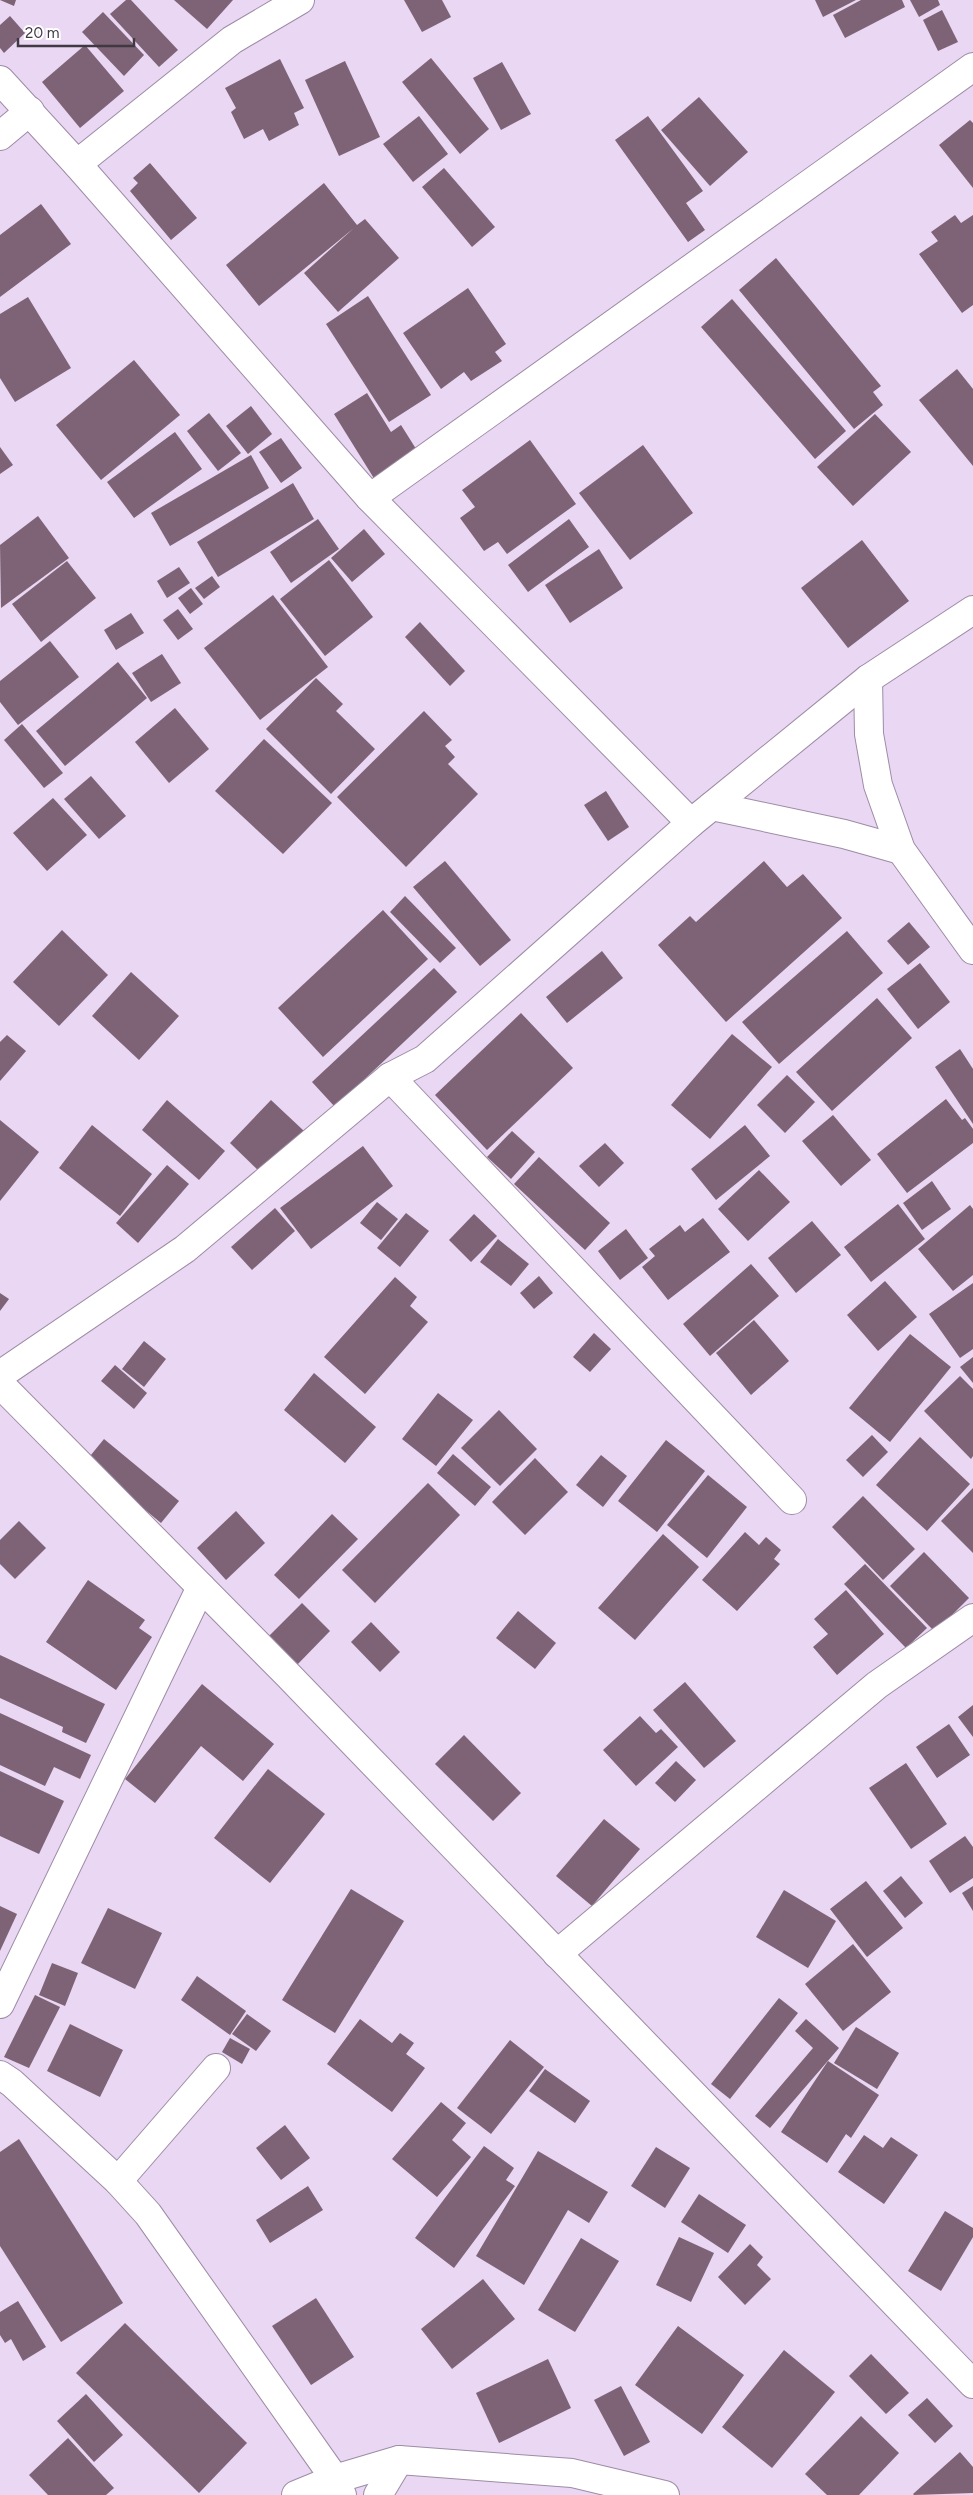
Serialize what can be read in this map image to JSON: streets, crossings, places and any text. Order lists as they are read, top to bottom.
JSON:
{
  "scale_bar": "20 m"
}
